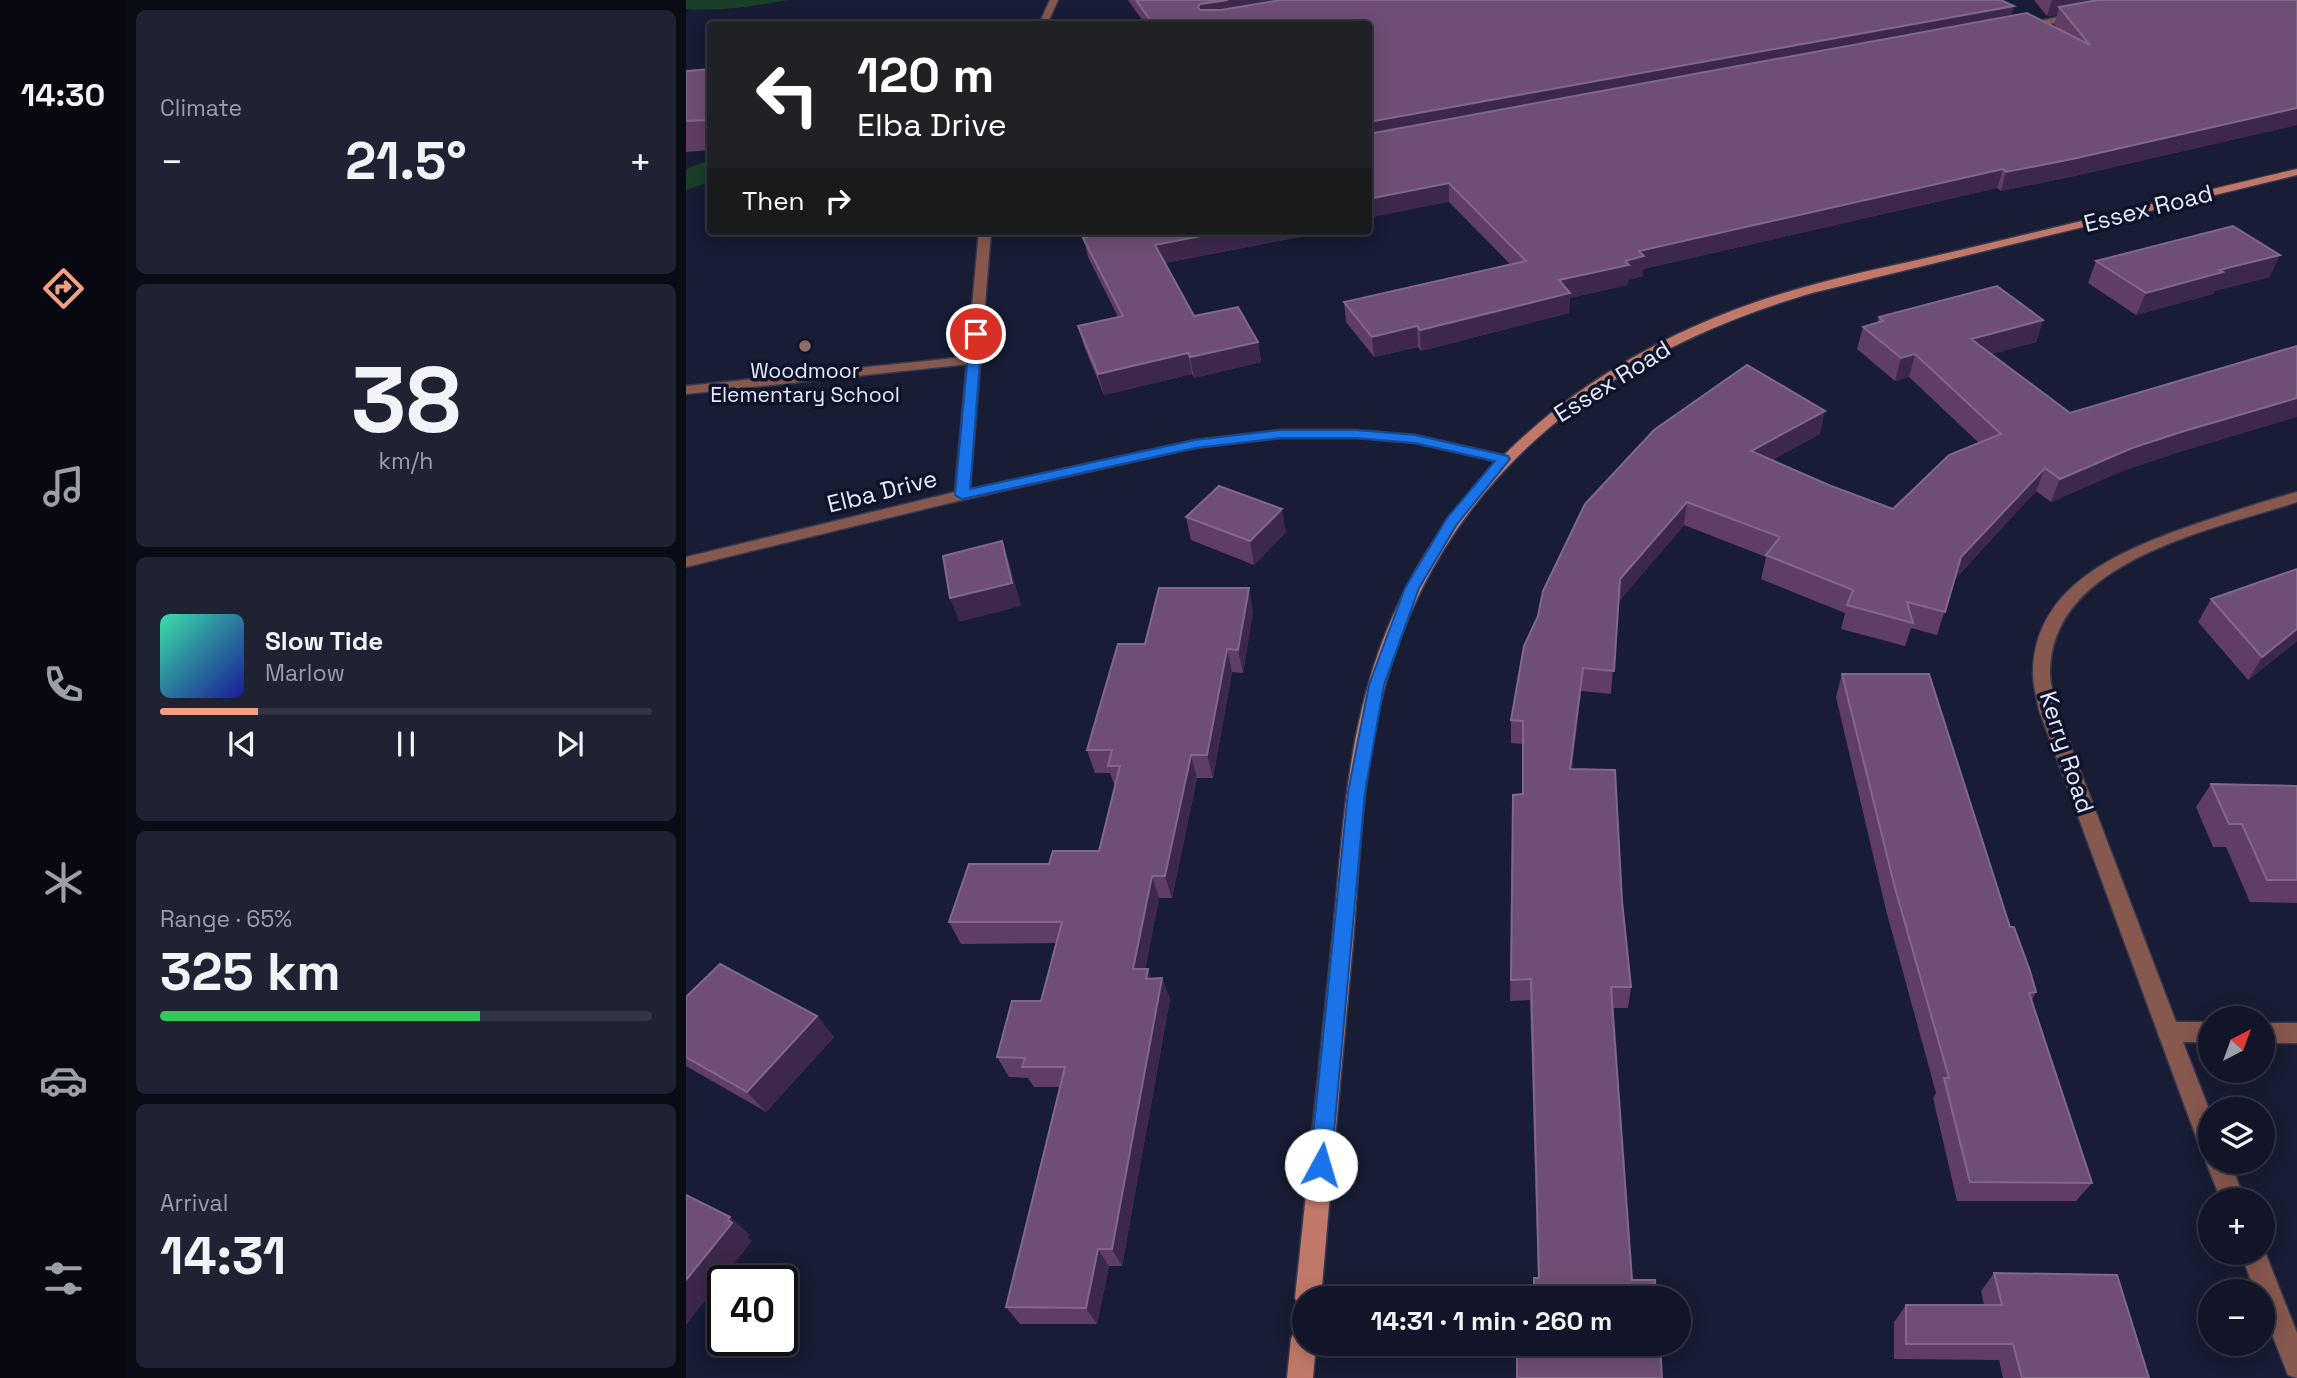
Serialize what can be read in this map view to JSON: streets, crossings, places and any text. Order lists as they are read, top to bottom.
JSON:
{
  "streets": {
    "street": ["Essex Road", "Elba Drive", "Kerry Road"]
  },
  "crossings": [
    ["Essex Road", "Elba Drive"]
  ],
  "places": ["Woodmoor Elementary School"],
  "north": "top right",
  "page": {
    "tabs": "14:30",
    "tile": [
      "Climate",
      ["38", "km/h"],
      ["Range · 65%", "325 km"],
      ["Arrival", "14:31"]
    ],
    "turn": ["120 m", "Elba Drive"],
    "heat": ["−", "21.5°", "+"],
    "then": "Then",
    "song": ["Slow Tide", "Marlow"],
    "map_buttons": ["+", "−"],
    "limit": "40",
    "trip": "14:31 · 1 min · 260 m"
  }
}
